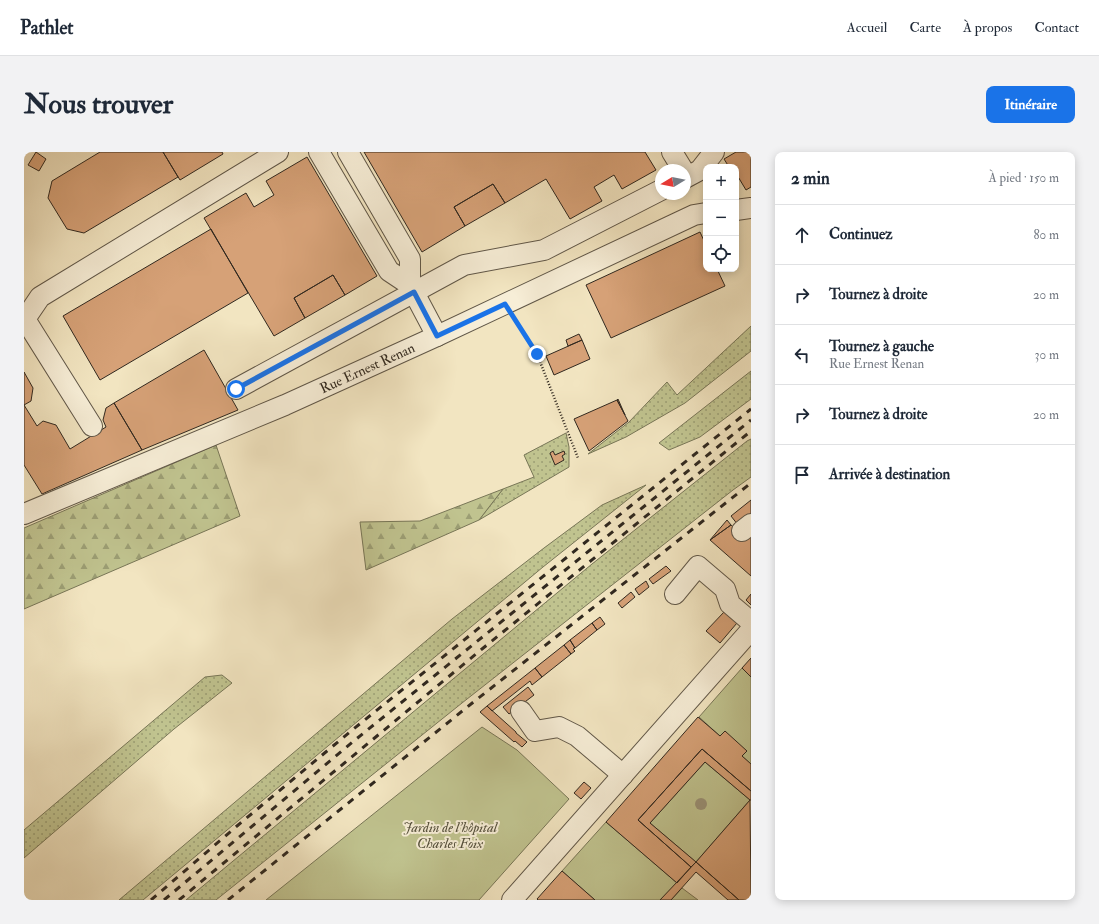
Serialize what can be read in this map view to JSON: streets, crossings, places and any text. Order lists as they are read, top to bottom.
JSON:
{
  "streets": {
    "street": ["Rue Ernest Renan"]
  },
  "parks": ["Jardin de l'hôpital Charles Foix"],
  "north": "left",
  "page": {
    "header": "Pathlet",
    "nav": [
      "Accueil",
      "Carte",
      "À propos",
      "Contact"
    ],
    "buttons": "Itinéraire",
    "title": "Nous trouver",
    "heading": ["2 min", "À pied · 150 m"],
    "map_buttons": ["+", "−"],
    "list": [
      ["Continuez", "80 m"],
      ["Tournez à droite", "20 m"],
      ["Tournez à gauche", "Rue Ernest Renan", "30 m"],
      ["Tournez à droite", "20 m"],
      "Arrivée à destination"
    ]
  }
}
